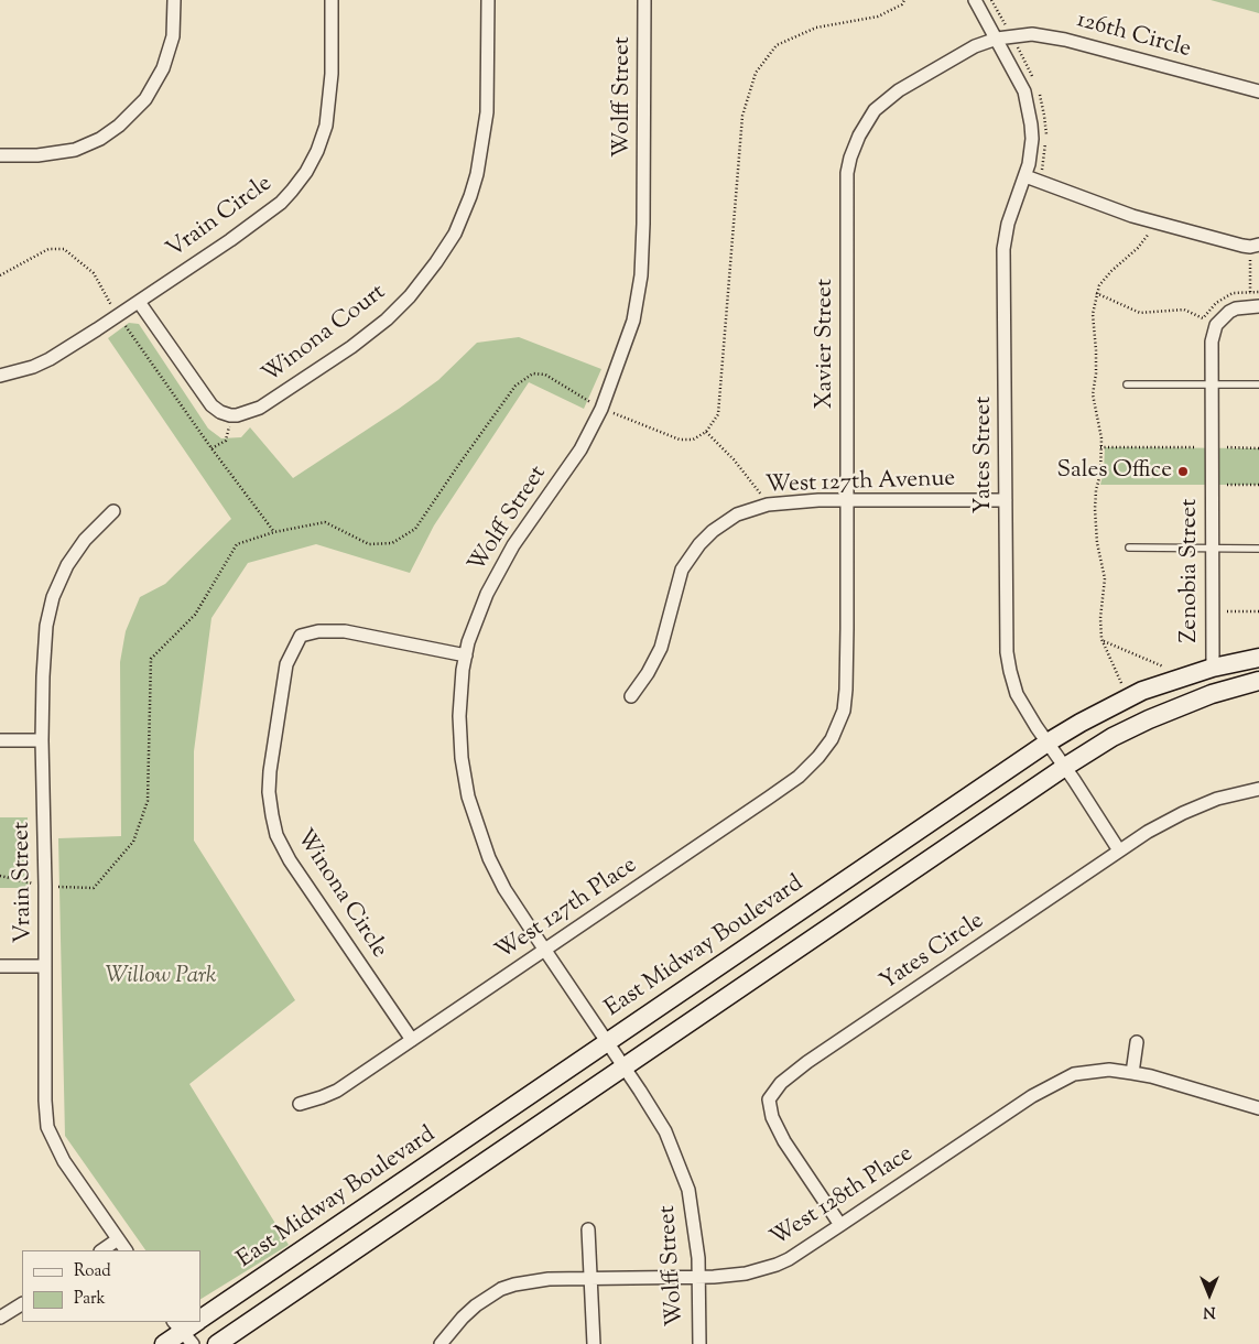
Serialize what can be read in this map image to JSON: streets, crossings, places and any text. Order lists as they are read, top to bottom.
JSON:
{
  "streets": {
    "main road": ["East Midway Boulevard"],
    "street": [
      "126th Circle",
      "Wolff Street",
      "Vrain Circle",
      "Winona Court",
      "Xavier Street",
      "Yates Street",
      "West 127th Avenue",
      "Zenobia Street",
      "Vrain Street",
      "Winona Circle",
      "West 127th Place",
      "Yates Circle",
      "West 128th Place"
    ]
  },
  "crossings": [
    ["126th Circle", "Xavier Street"],
    ["126th Circle", "Yates Street"],
    ["Wolff Street", "Winona Circle"],
    ["Wolff Street", "West 127th Place"],
    ["Wolff Street", "East Midway Boulevard"],
    ["Wolff Street", "West 128th Place"],
    ["Xavier Street", "Yates Street"],
    ["Xavier Street", "West 127th Avenue"],
    ["Xavier Street", "West 127th Place"],
    ["Yates Street", "West 127th Avenue"],
    ["Yates Street", "East Midway Boulevard"],
    ["Yates Street", "Yates Circle"],
    ["Zenobia Street", "East Midway Boulevard"],
    ["Winona Circle", "West 127th Place"],
    ["Yates Circle", "West 128th Place"]
  ],
  "parks": ["Willow Park"],
  "places": ["Sales Office"],
  "legend": ["Road", "Park"],
  "north": "bottom"
}
